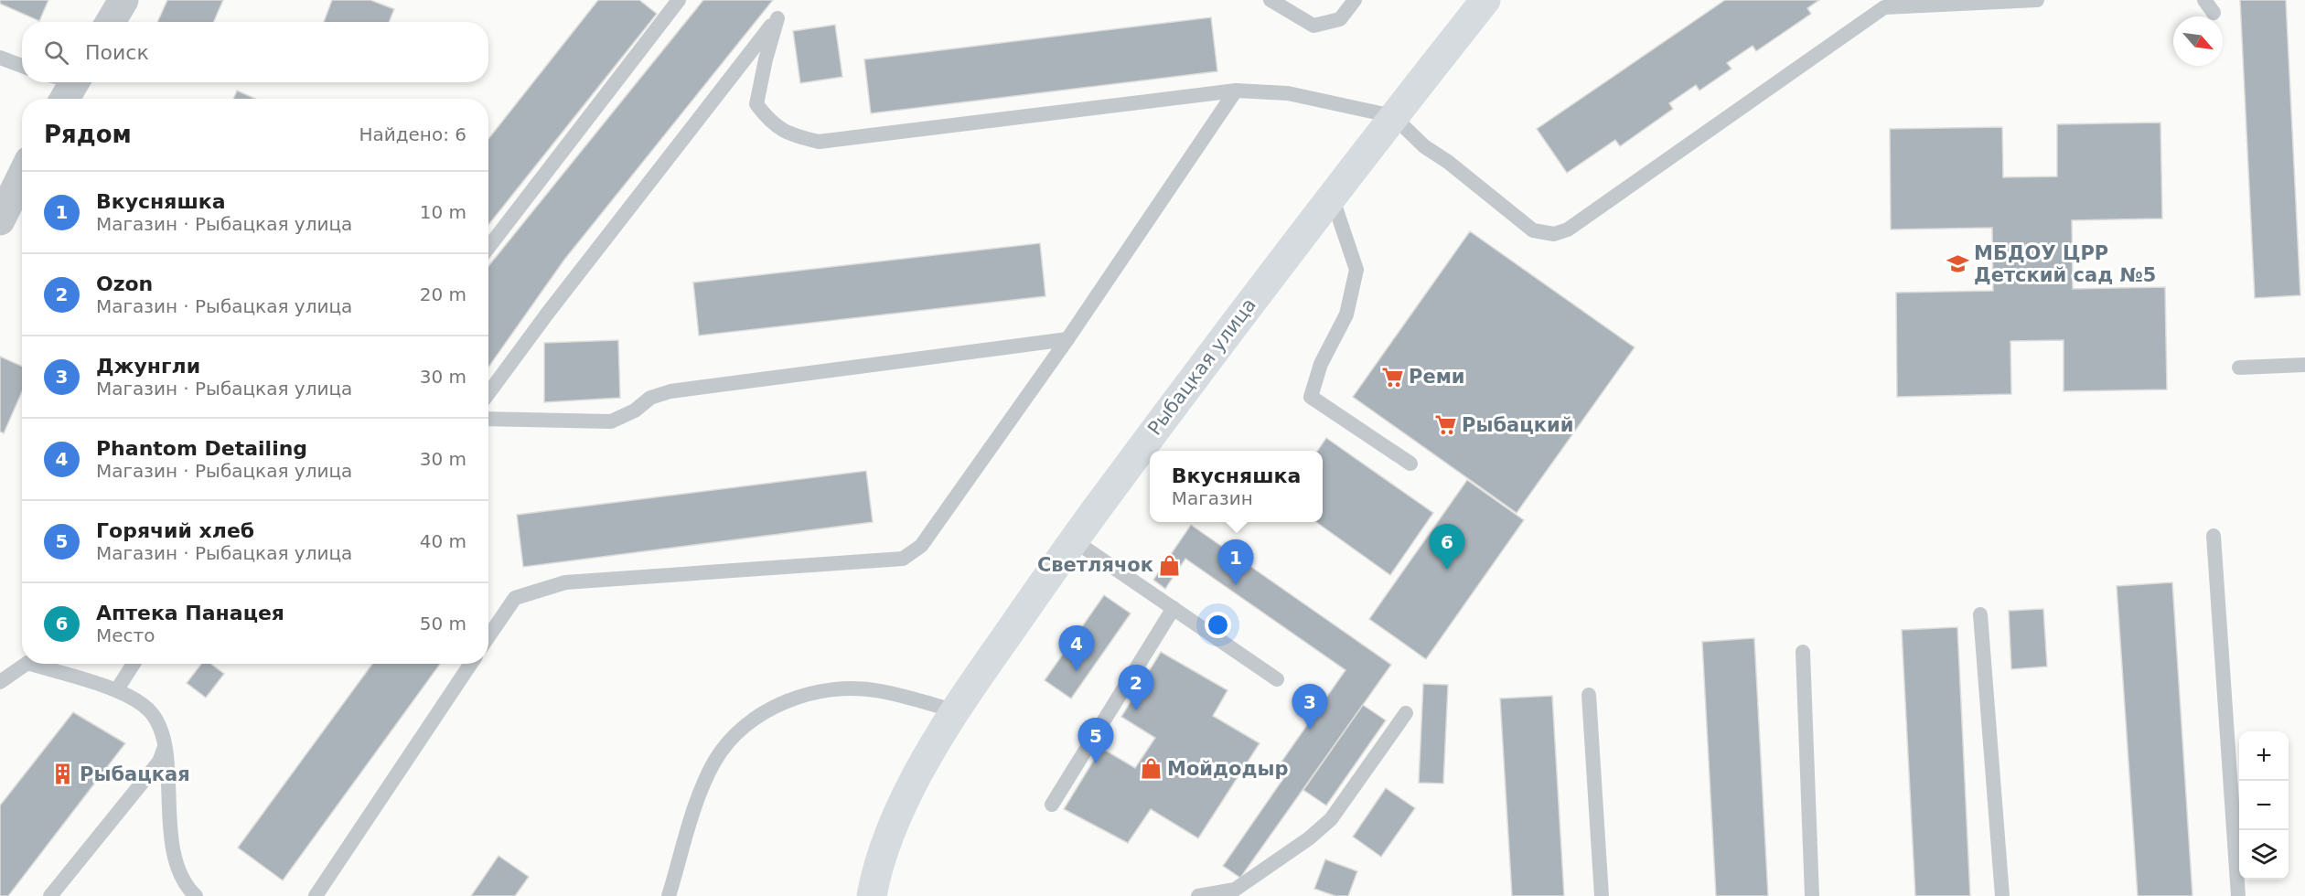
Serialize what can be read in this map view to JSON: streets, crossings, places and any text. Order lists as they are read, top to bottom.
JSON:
{
  "streets": {
    "main road": ["Рыбацкая улица"]
  },
  "places": {
    "school or university": ["МБДОУ ЦРР Детский сад №5"],
    "supermarket": ["Реми", "Рыбацкий"],
    "shop": ["Светлячок", "Мойдодыр"],
    "building": ["Рыбацкая"]
  },
  "north": "bottom right",
  "page": {
    "search": "Поиск",
    "heading": ["Рядом", "Найдено: 6"],
    "list": [
      {
        "mark": "1",
        "name": "Вкусняшка",
        "note": "Магазин · Рыбацкая улица",
        "value": "10 m"
      },
      {
        "mark": "2",
        "name": "Ozon",
        "note": "Магазин · Рыбацкая улица",
        "value": "20 m"
      },
      {
        "mark": "3",
        "name": "Джунгли",
        "note": "Магазин · Рыбацкая улица",
        "value": "30 m"
      },
      {
        "mark": "4",
        "name": "Phantom Detailing",
        "note": "Магазин · Рыбацкая улица",
        "value": "30 m"
      },
      {
        "mark": "5",
        "name": "Горячий хлеб",
        "note": "Магазин · Рыбацкая улица",
        "value": "40 m"
      },
      {
        "mark": "6",
        "name": "Аптека Панацея",
        "note": "Место",
        "value": "50 m"
      }
    ],
    "popup": ["Вкусняшка", "Магазин"],
    "pins": [
      "6",
      "1",
      "4",
      "2",
      "3",
      "5"
    ],
    "map_buttons": ["+", "−"]
  }
}
